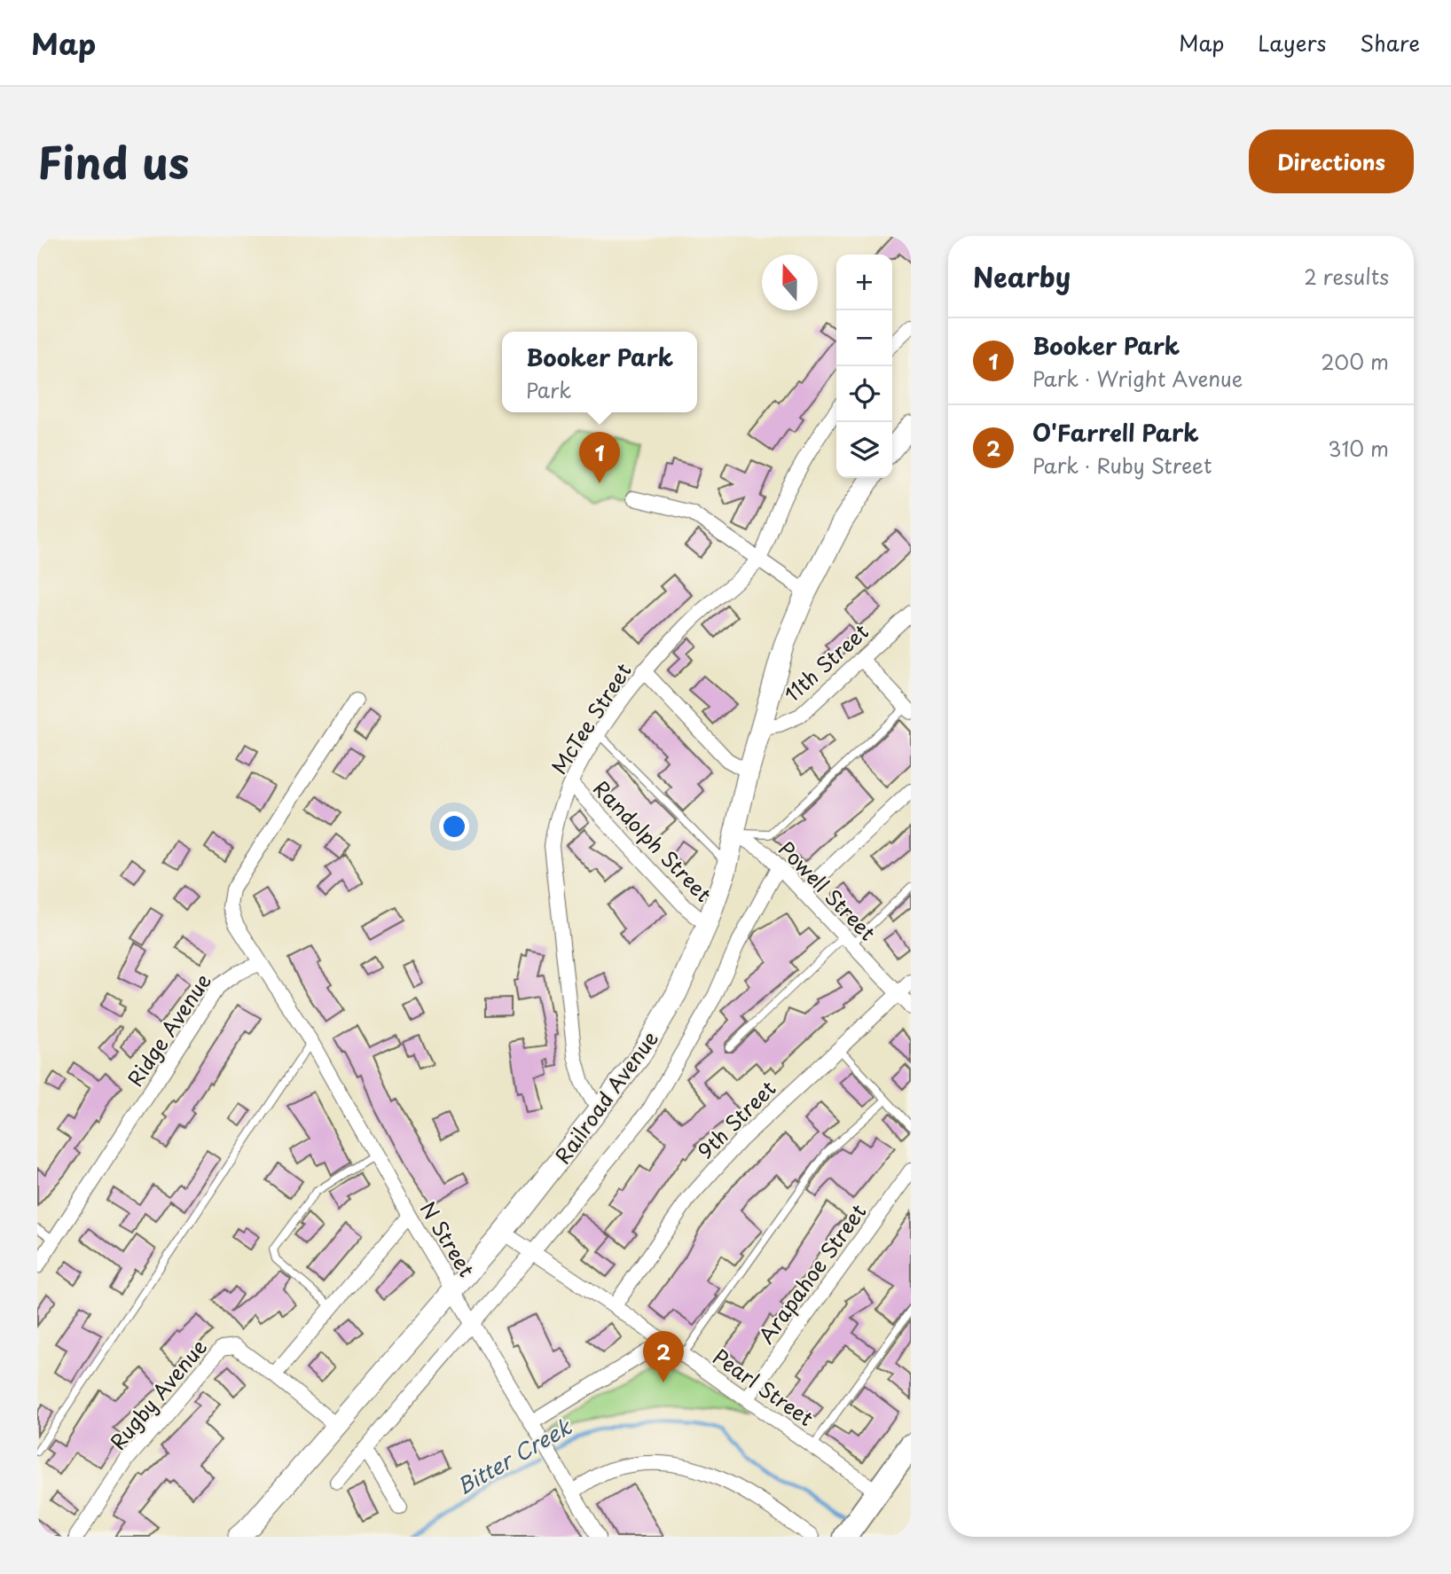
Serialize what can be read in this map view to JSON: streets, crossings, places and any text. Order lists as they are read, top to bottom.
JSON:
{
  "streets": {
    "street": [
      "11th Street",
      "McTee Street",
      "Randolph Street",
      "Powell Street",
      "Ridge Avenue",
      "Railroad Avenue",
      "9th Street",
      "N Street",
      "Arapahoe Street",
      "Pearl Street",
      "Rugby Avenue"
    ]
  },
  "crossings": [
    ["11th Street", "Railroad Avenue"],
    ["McTee Street", "Randolph Street"],
    ["McTee Street", "Railroad Avenue"],
    ["Randolph Street", "Railroad Avenue"],
    ["Powell Street", "Railroad Avenue"],
    ["Powell Street", "9th Street"],
    ["Ridge Avenue", "N Street"],
    ["Railroad Avenue", "N Street"],
    ["Railroad Avenue", "Pearl Street"],
    ["Railroad Avenue", "Rugby Avenue"],
    ["9th Street", "Pearl Street"],
    ["Arapahoe Street", "Pearl Street"]
  ],
  "water": ["Bitter Creek"],
  "north": "top",
  "page": {
    "header": "Map",
    "nav": ["Map", "Layers", "Share"],
    "title": "Find us",
    "buttons": "Directions",
    "heading": ["Nearby", "2 results"],
    "map_buttons": ["+", "−"],
    "list": [
      {
        "mark": "1",
        "name": "Booker Park",
        "note": "Park · Wright Avenue",
        "value": "200 m"
      },
      {
        "mark": "2",
        "name": "O'Farrell Park",
        "note": "Park · Ruby Street",
        "value": "310 m"
      }
    ],
    "popup": ["Booker Park", "Park"],
    "pins": ["1", "2"]
  }
}
